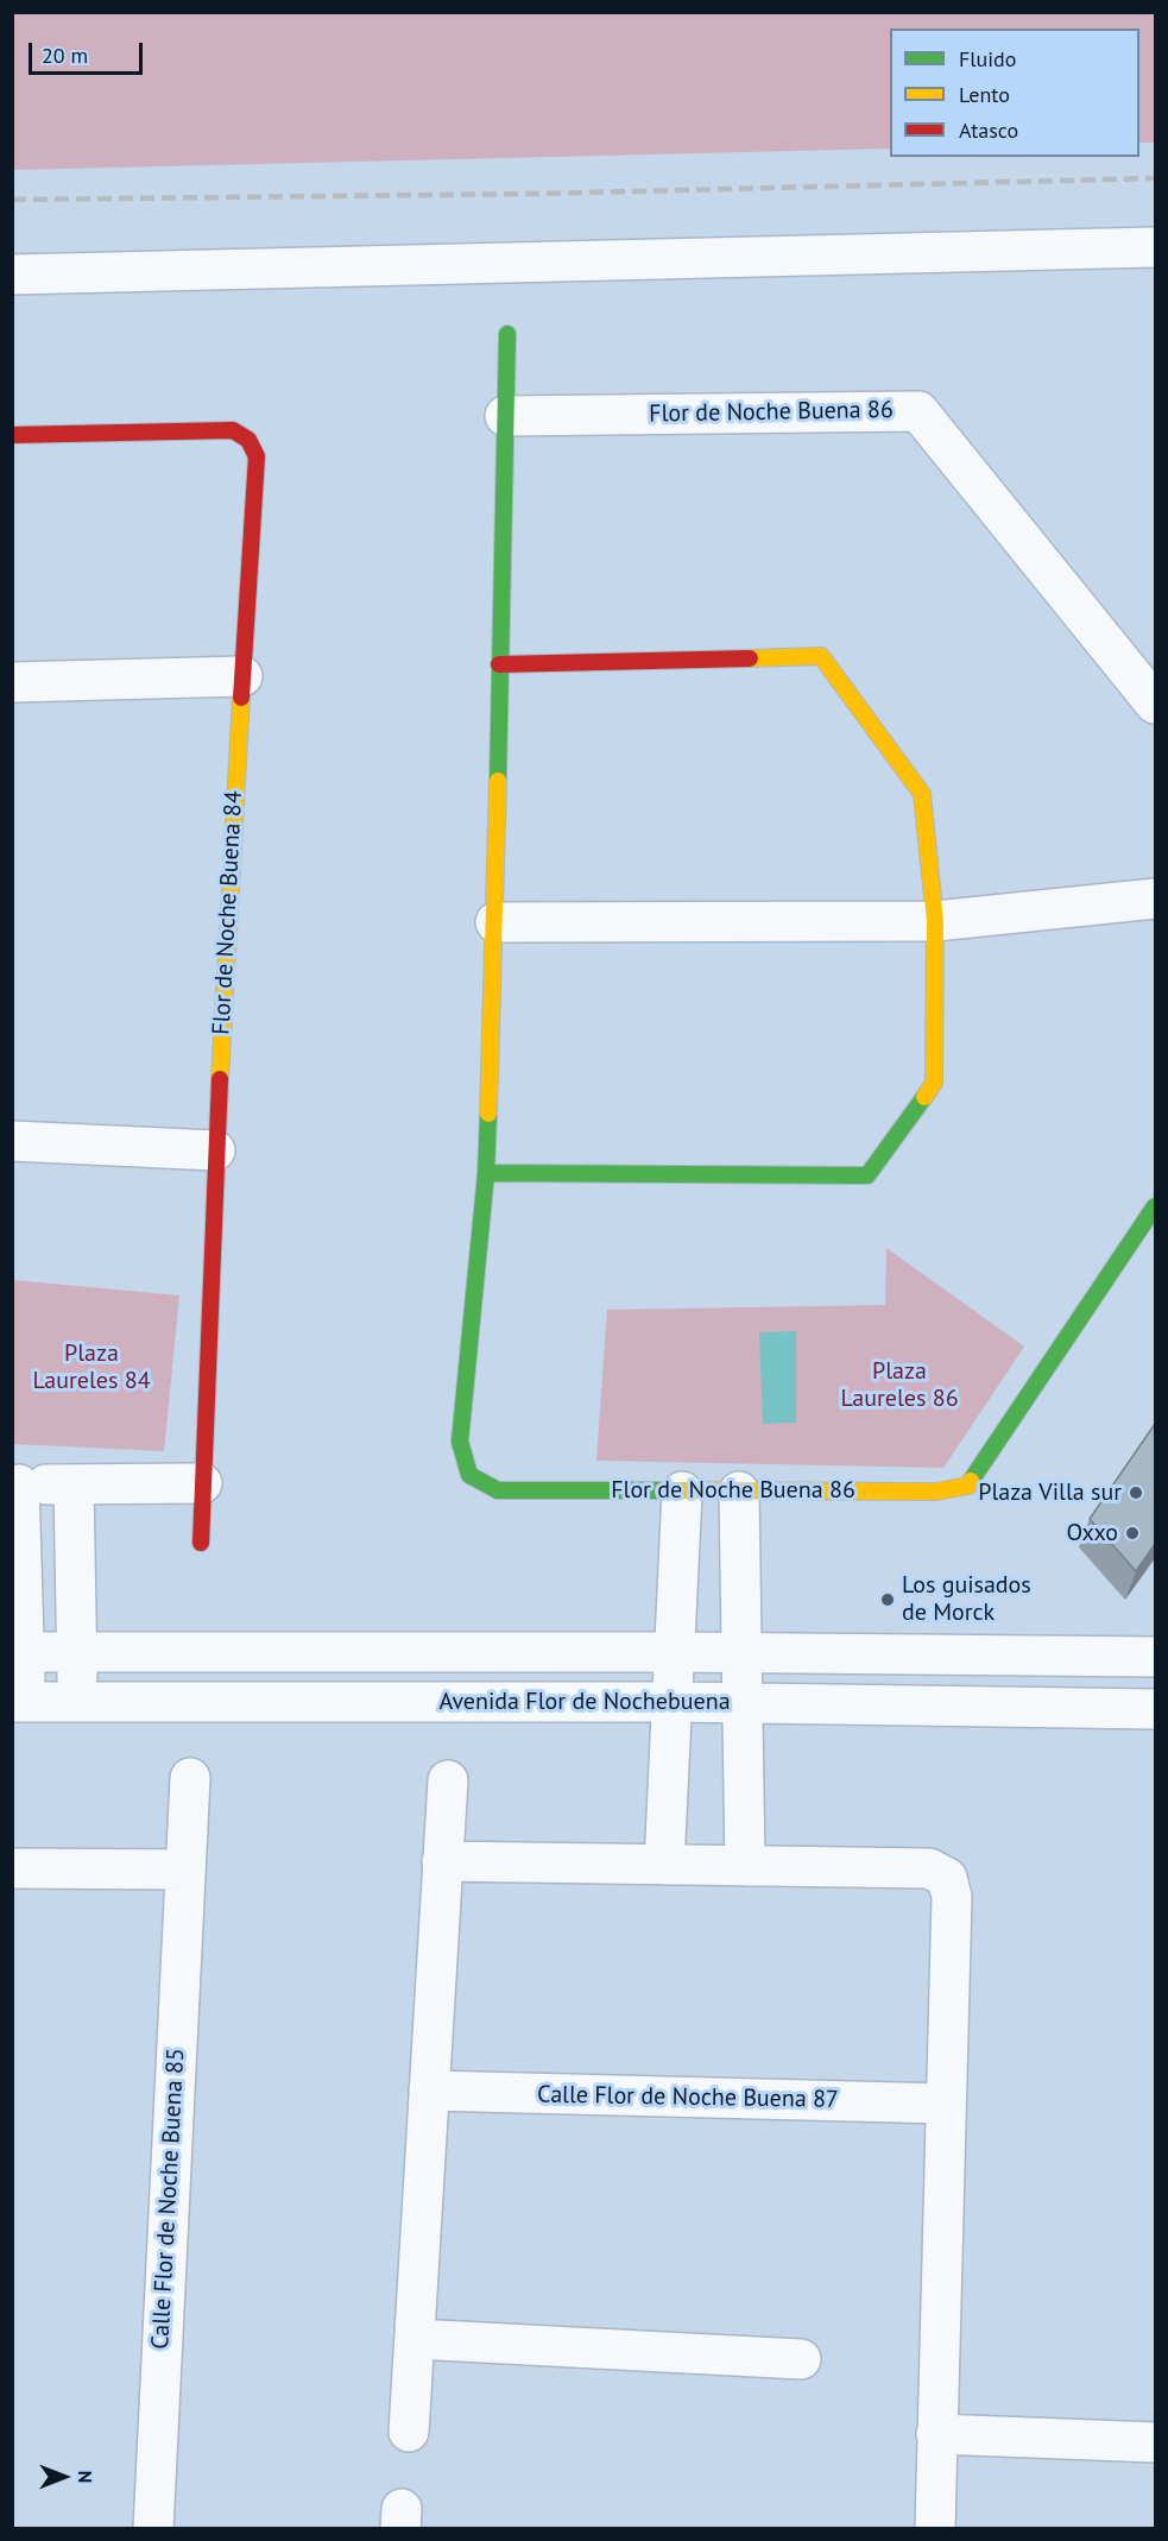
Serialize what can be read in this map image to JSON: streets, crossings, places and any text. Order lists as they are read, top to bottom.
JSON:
{
  "streets": {
    "street": [
      "Flor de Noche Buena 86",
      "Flor de Noche Buena 84",
      "Avenida Flor de Nochebuena",
      "Calle Flor de Noche Buena 87",
      "Calle Flor de Noche Buena 85"
    ]
  },
  "parks": ["Plaza Laureles 84", "Plaza Laureles 86"],
  "places": ["Plaza Villa sur", "Oxxo", "Los guisados de Morck"],
  "legend": ["Fluido", "Lento", "Atasco"],
  "scale_bar": "20 m",
  "north": "right"
}
